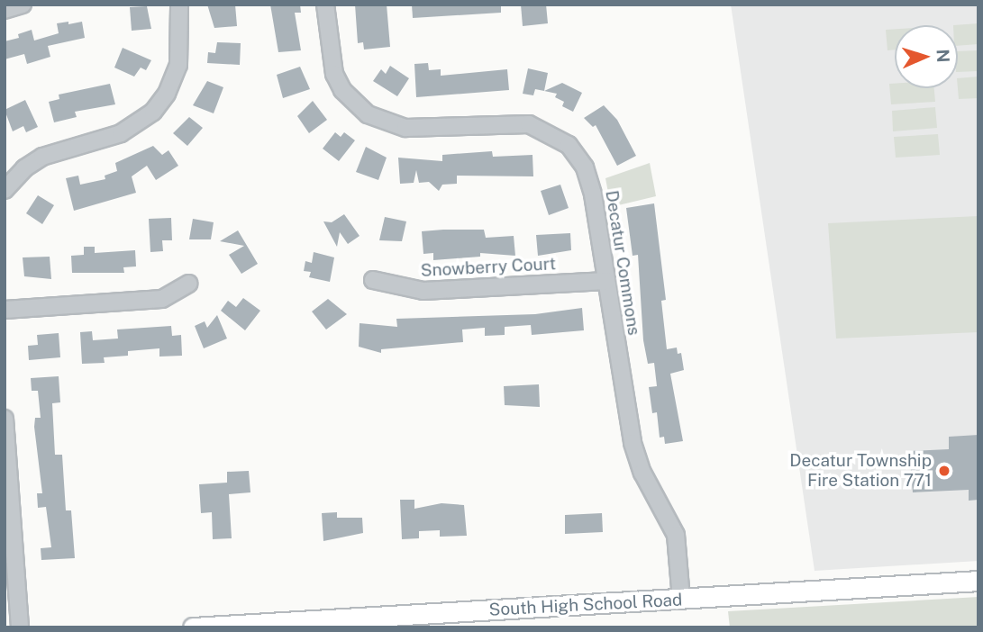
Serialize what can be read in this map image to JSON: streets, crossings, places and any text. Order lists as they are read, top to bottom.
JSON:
{
  "streets": {
    "main road": ["South High School Road"],
    "street": ["Decatur Commons", "Snowberry Court"]
  },
  "crossings": [
    ["Decatur Commons", "Snowberry Court"],
    ["Decatur Commons", "South High School Road"]
  ],
  "places": ["Decatur Township Fire Station 771"],
  "north": "right"
}
